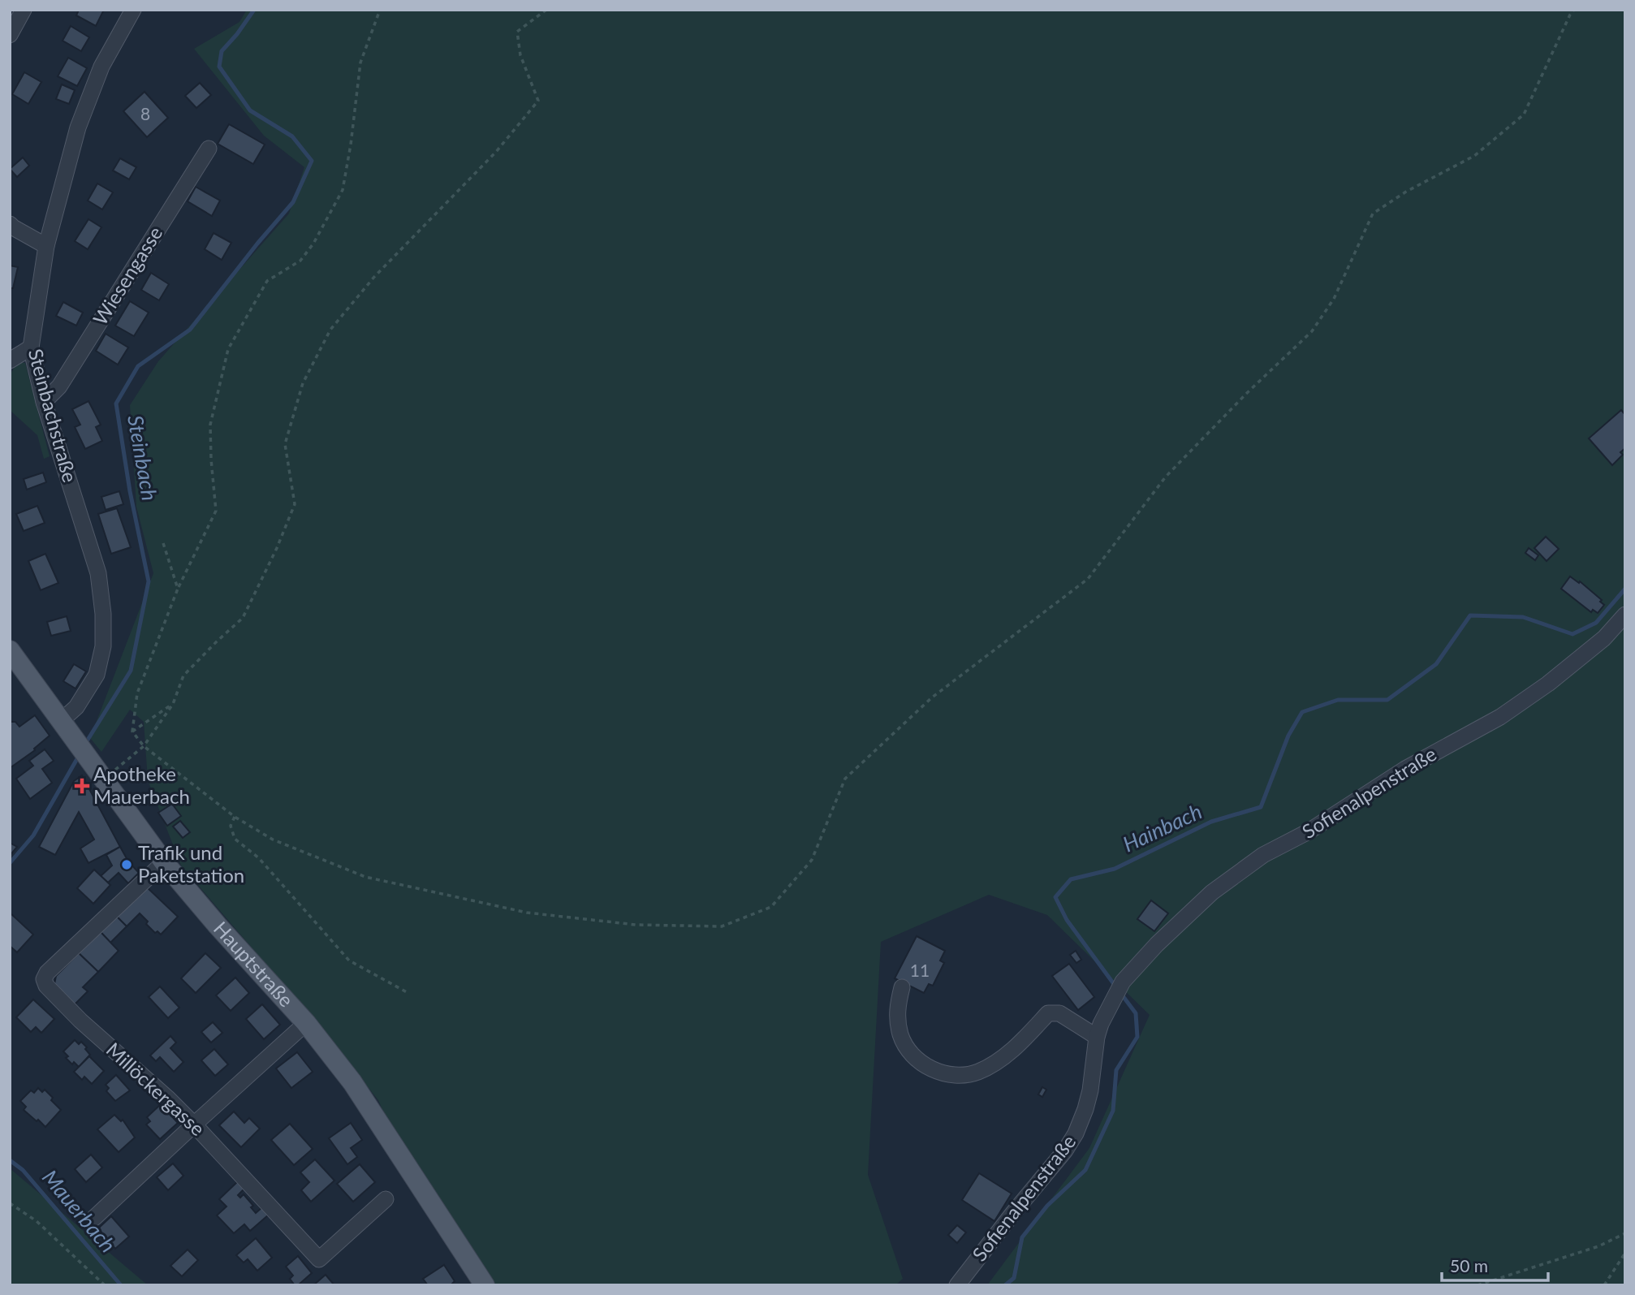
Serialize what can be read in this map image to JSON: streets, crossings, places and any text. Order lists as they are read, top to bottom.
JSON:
{
  "streets": {
    "main road": ["Hauptstraße"],
    "street": [
      "Wiesengasse",
      "Steinbachstraße",
      "Sofienalpenstraße",
      "Millöckergasse"
    ]
  },
  "crossings": [
    ["Wiesengasse", "Steinbachstraße"],
    ["Steinbachstraße", "Hauptstraße"],
    ["Hauptstraße", "Millöckergasse"]
  ],
  "water": ["Steinbach", "Hainbach", "Mauerbach"],
  "places": {
    "health": ["Apotheke Mauerbach"],
    "other": ["Trafik und Paketstation"]
  },
  "house_numbers": ["8", "11"],
  "scale_bar": "50 m"
}
